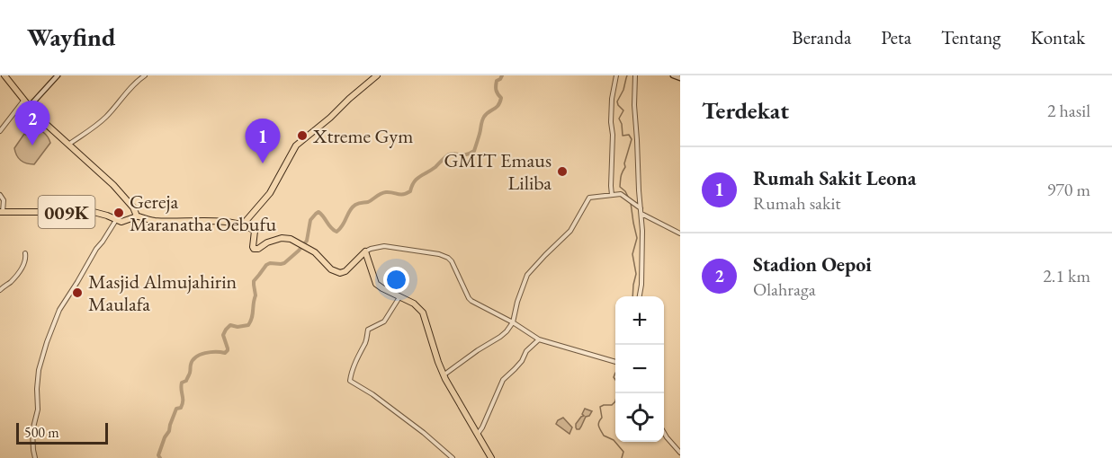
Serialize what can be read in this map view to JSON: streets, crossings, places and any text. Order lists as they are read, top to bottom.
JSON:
{
  "streets": {
    "main road": ["009K"]
  },
  "places": [
    "Xtreme Gym",
    "GMIT Emaus Liliba",
    "Gereja Maranatha Oebufu",
    "Masjid Almujahirin Maulafa"
  ],
  "scale_bar": "500 m",
  "page": {
    "header": "Wayfind",
    "nav": [
      "Beranda",
      "Peta",
      "Tentang",
      "Kontak"
    ],
    "heading": ["Terdekat", "2 hasil"],
    "pins": ["2", "1"],
    "list": [
      {
        "mark": "1",
        "name": "Rumah Sakit Leona",
        "note": "Rumah sakit",
        "value": "970 m"
      },
      {
        "mark": "2",
        "name": "Stadion Oepoi",
        "note": "Olahraga",
        "value": "2.1 km"
      }
    ],
    "map_buttons": ["+", "−"],
    "scale": "500 m"
  }
}
